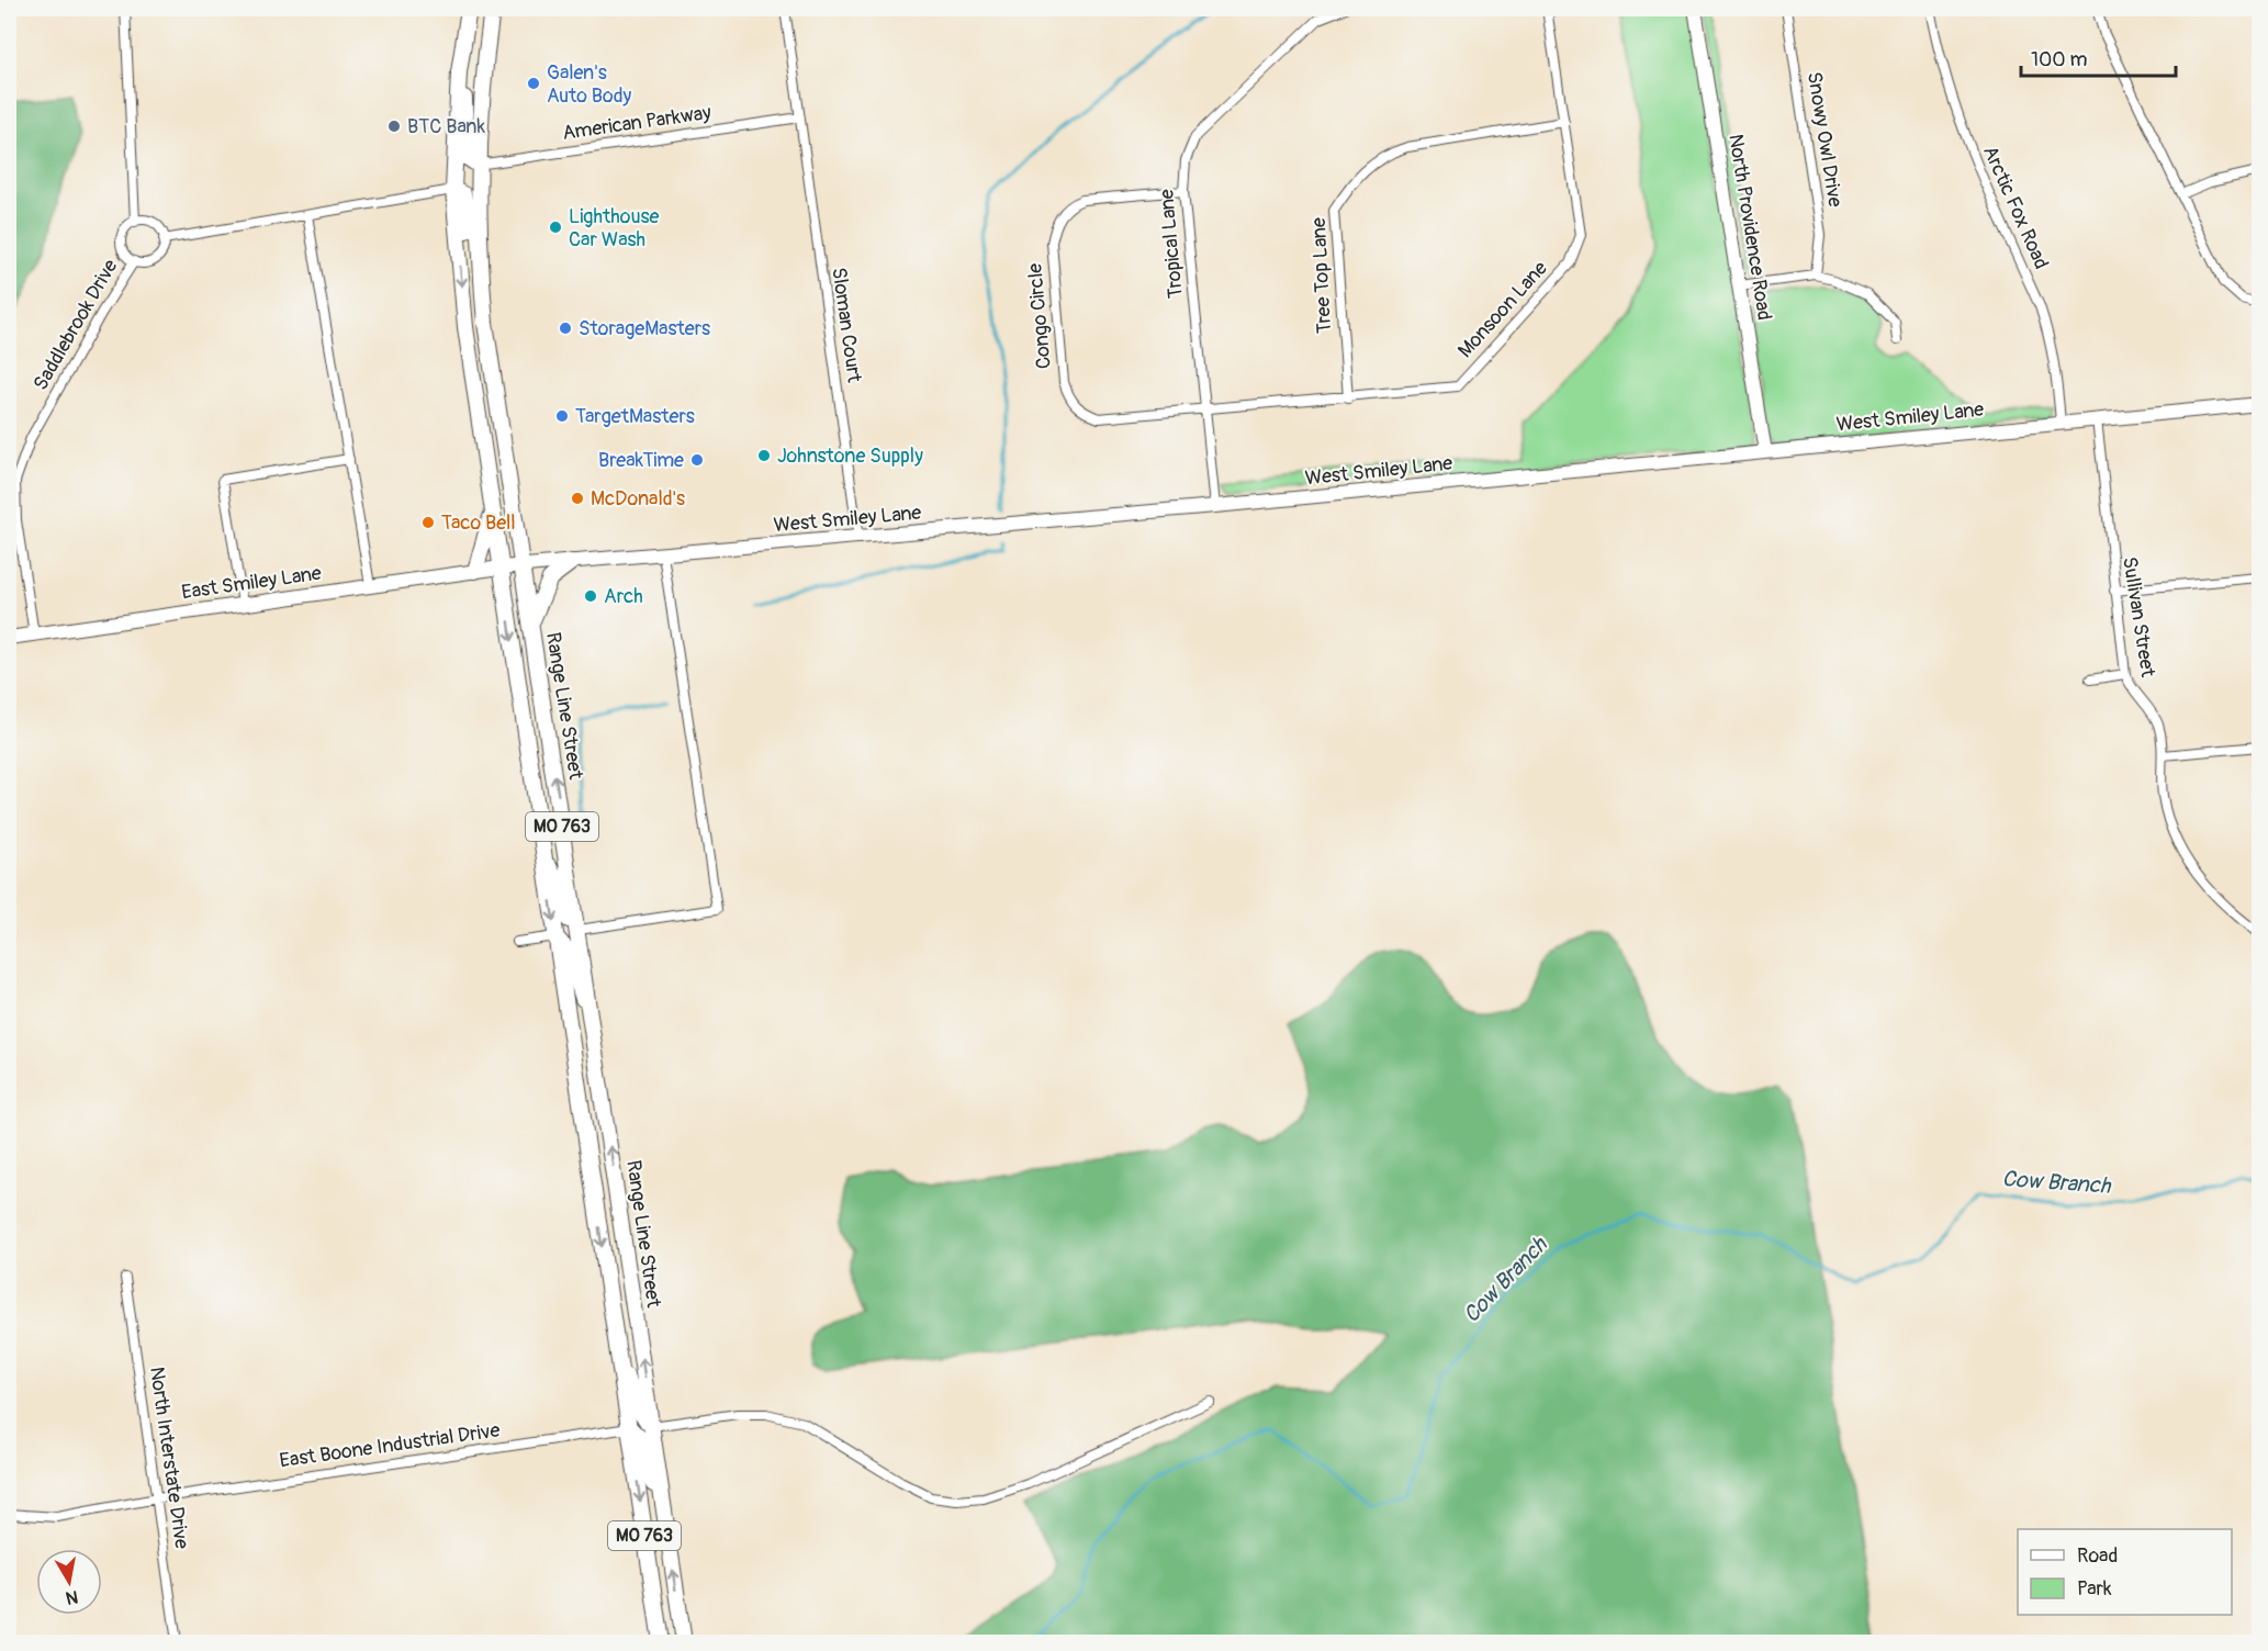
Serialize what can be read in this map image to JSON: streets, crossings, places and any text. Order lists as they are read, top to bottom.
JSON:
{
  "streets": {
    "main road": ["Range Line Street", "MO 763"],
    "street": [
      "American Parkway",
      "Snowy Owl Drive",
      "Arctic Fox Road",
      "North Providence Road",
      "Tropical Lane",
      "Tree Top Lane",
      "Monsoon Lane",
      "Congo Circle",
      "Saddlebrook Drive",
      "Sloman Court",
      "West Smiley Lane",
      "East Smiley Lane",
      "Sullivan Street",
      "East Boone Industrial Drive",
      "North Interstate Drive"
    ]
  },
  "crossings": [
    ["American Parkway", "Sloman Court"],
    ["American Parkway", "Range Line Street"],
    ["Arctic Fox Road", "West Smiley Lane"],
    ["North Providence Road", "West Smiley Lane"],
    ["Tropical Lane", "Monsoon Lane"],
    ["Tropical Lane", "Congo Circle"],
    ["Tropical Lane", "West Smiley Lane"],
    ["Tree Top Lane", "Monsoon Lane"],
    ["Monsoon Lane", "Congo Circle"],
    ["Saddlebrook Drive", "East Smiley Lane"],
    ["Sloman Court", "West Smiley Lane"],
    ["West Smiley Lane", "East Smiley Lane"],
    ["West Smiley Lane", "Sullivan Street"],
    ["West Smiley Lane", "Range Line Street"],
    ["West Smiley Lane", "MO 763"],
    ["East Smiley Lane", "MO 763"],
    ["MO 763", "East Boone Industrial Drive"],
    ["East Boone Industrial Drive", "North Interstate Drive"]
  ],
  "water": ["Cow Branch"],
  "places": [
    "Galen's Auto Body",
    "BTC Bank",
    "Lighthouse Car Wash",
    "StorageMasters",
    "TargetMasters",
    "Johnstone Supply",
    "BreakTime",
    "McDonald's",
    "Taco Bell",
    "Arch"
  ],
  "legend": ["Road", "Park"],
  "scale_bar": "100 m",
  "north": "bottom"
}
